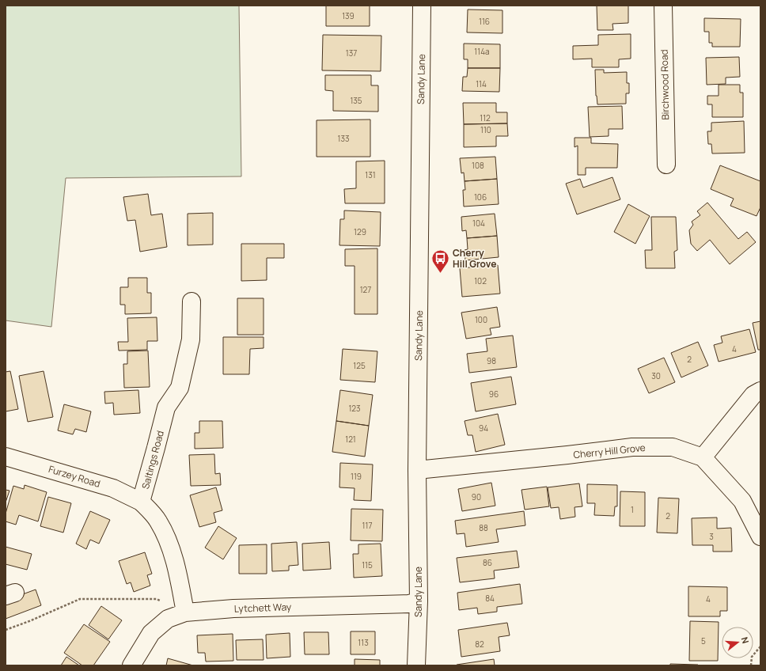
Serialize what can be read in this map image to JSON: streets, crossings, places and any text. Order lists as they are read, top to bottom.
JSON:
{
  "streets": {
    "street": [
      "Sandy Lane",
      "Birchwood Road",
      "Cherry Hill Grove",
      "Saltings Road",
      "Furzey Road",
      "Lytchett Way"
    ]
  },
  "crossings": [
    ["Sandy Lane", "Cherry Hill Grove"],
    ["Sandy Lane", "Lytchett Way"],
    ["Saltings Road", "Furzey Road"],
    ["Saltings Road", "Lytchett Way"]
  ],
  "places": {
    "bus stop": ["Cherry Hill Grove"]
  },
  "house_numbers": [
    "139",
    "116",
    "114a",
    "137",
    "114",
    "135",
    "112",
    "110",
    "133",
    "108",
    "131",
    "106",
    "104",
    "129",
    "102",
    "127",
    "100",
    "4",
    "2",
    "98",
    "125",
    "30",
    "96",
    "123",
    "94",
    "121",
    "119",
    "90",
    "1",
    "2",
    "117",
    "88",
    "3",
    "86",
    "115",
    "84",
    "4",
    "5",
    "113",
    "82"
  ],
  "north": "right"
}
